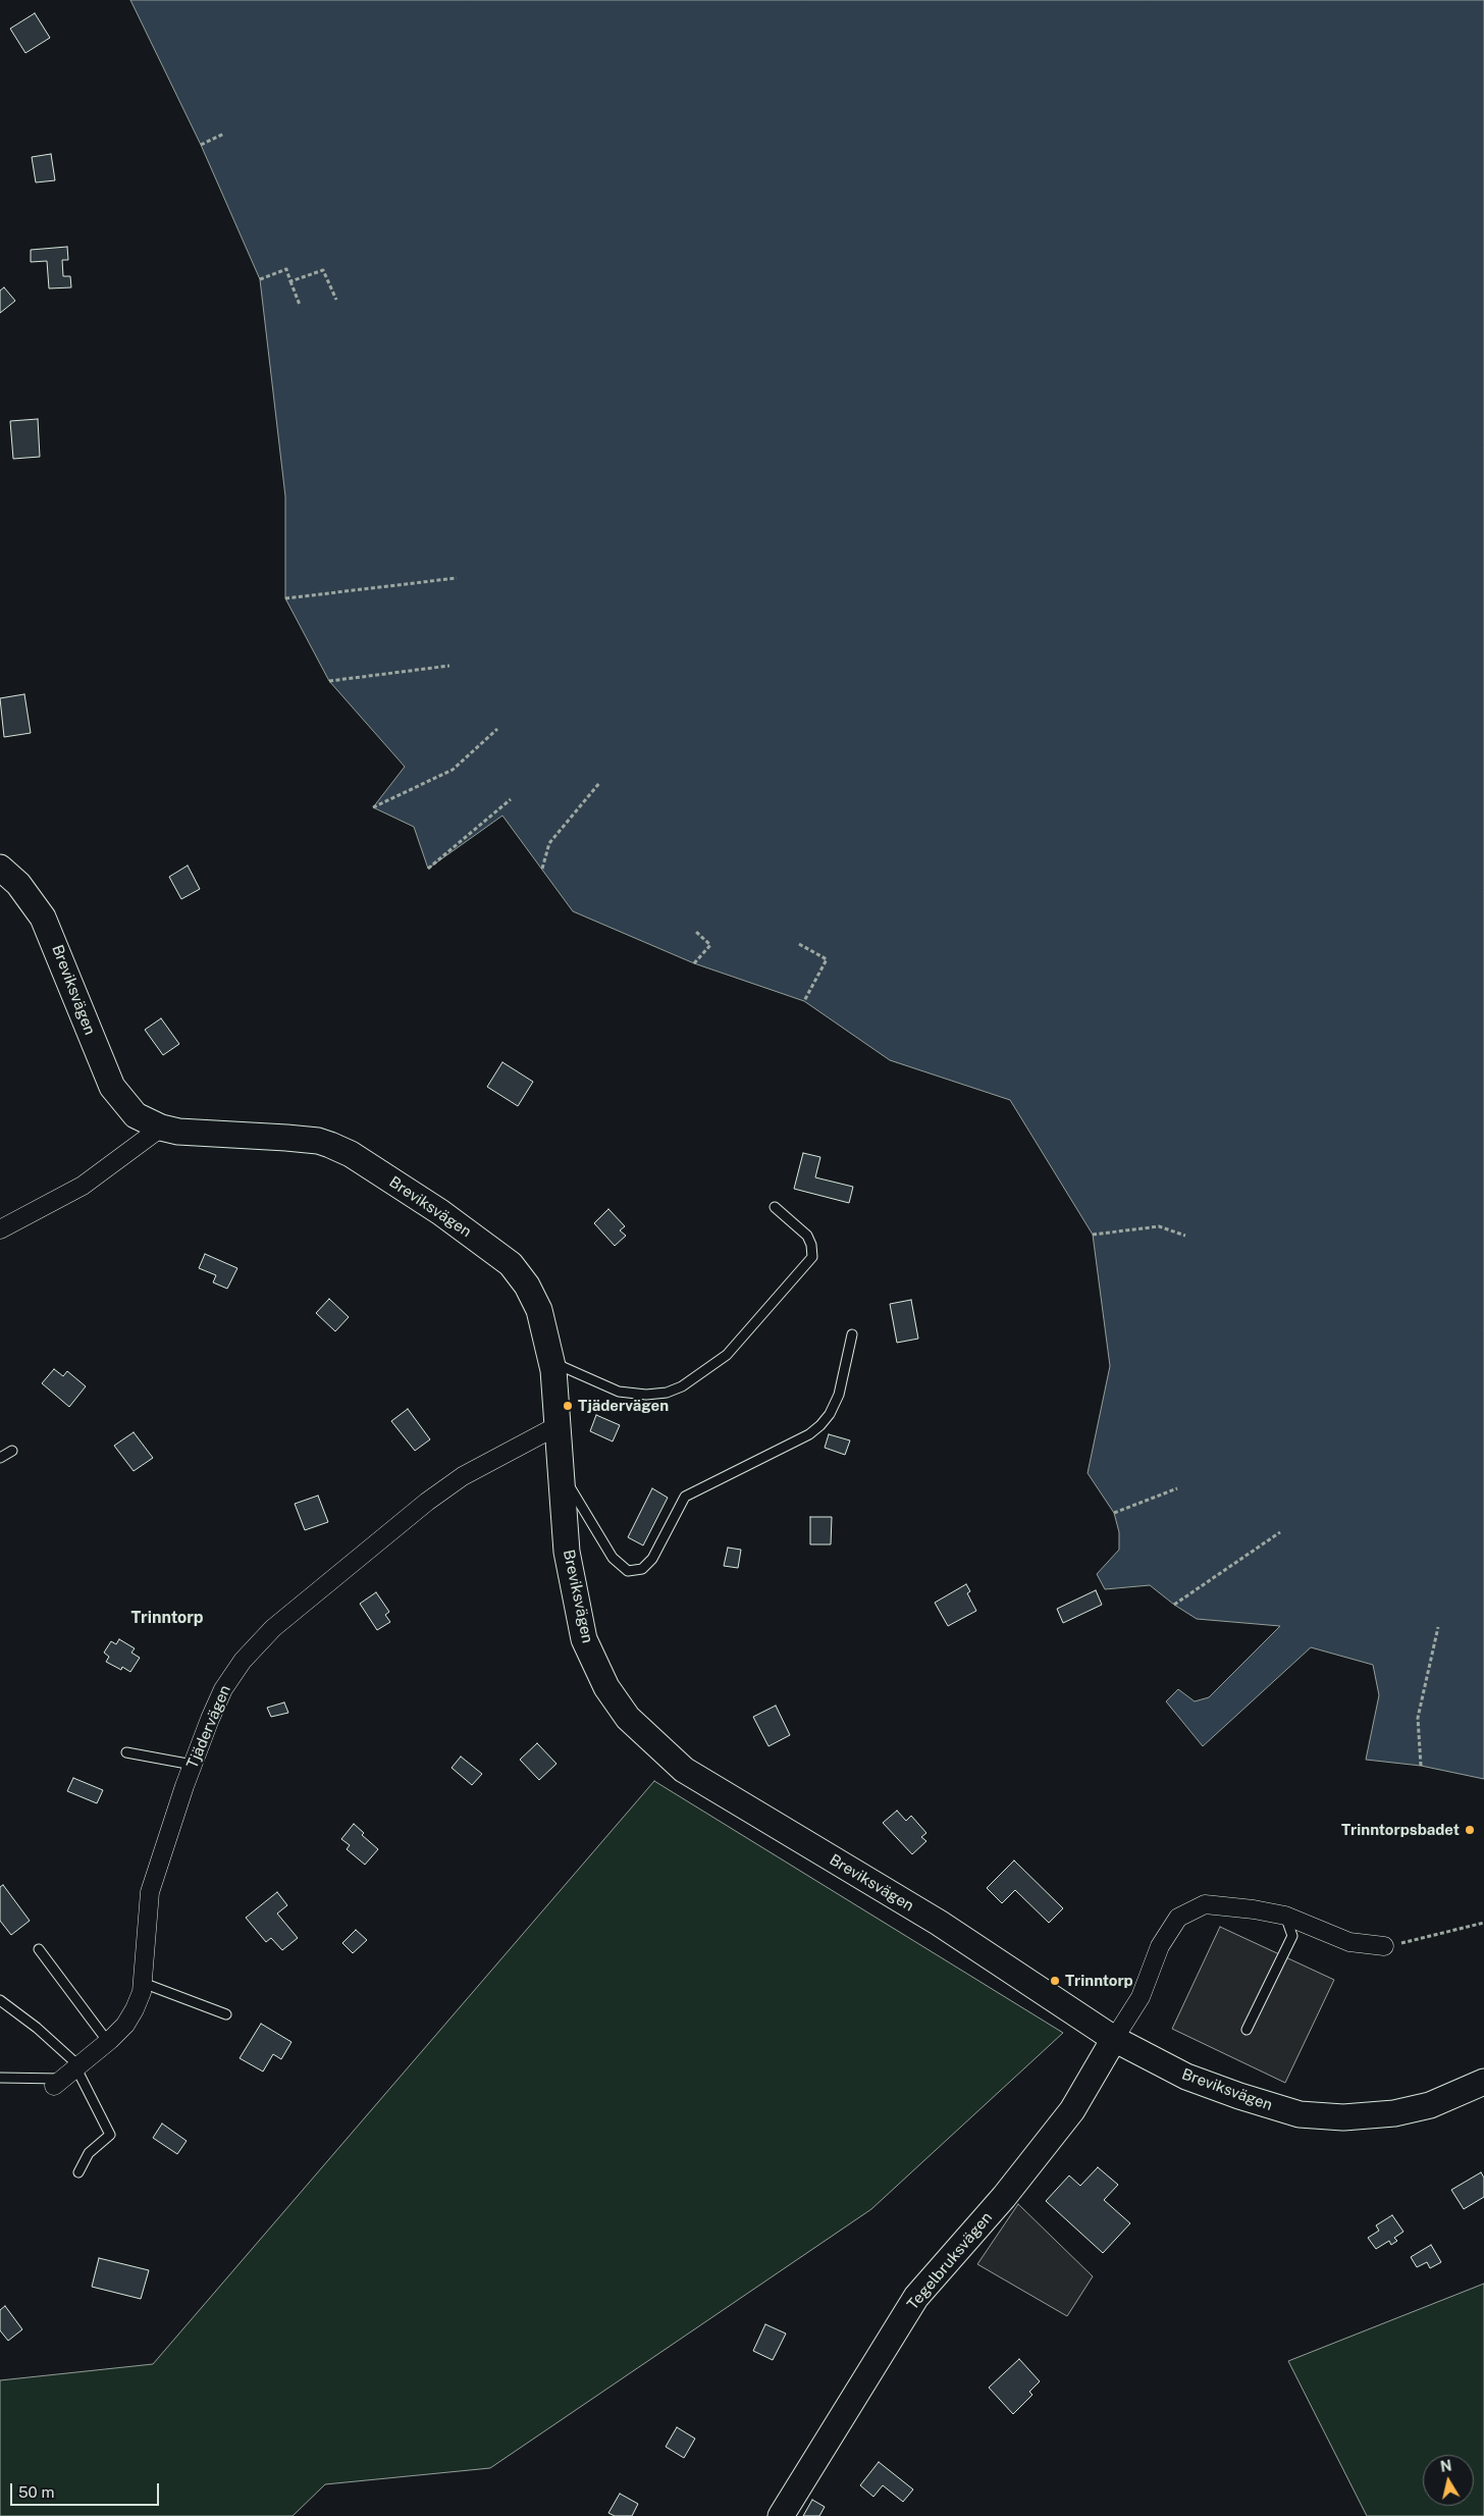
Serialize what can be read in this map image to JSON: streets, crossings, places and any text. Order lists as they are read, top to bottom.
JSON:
{
  "streets": {
    "main road": ["Breviksvägen", "Tegelbruksvägen"],
    "street": ["Tjädervägen"]
  },
  "crossings": [
    ["Breviksvägen", "Tjädervägen"],
    ["Breviksvägen", "Tegelbruksvägen"]
  ],
  "districts": ["Trinntorp"],
  "places": ["Tjädervägen", "Trinntorpsbadet", "Trinntorp"],
  "scale_bar": "50 m",
  "north": "top"
}
